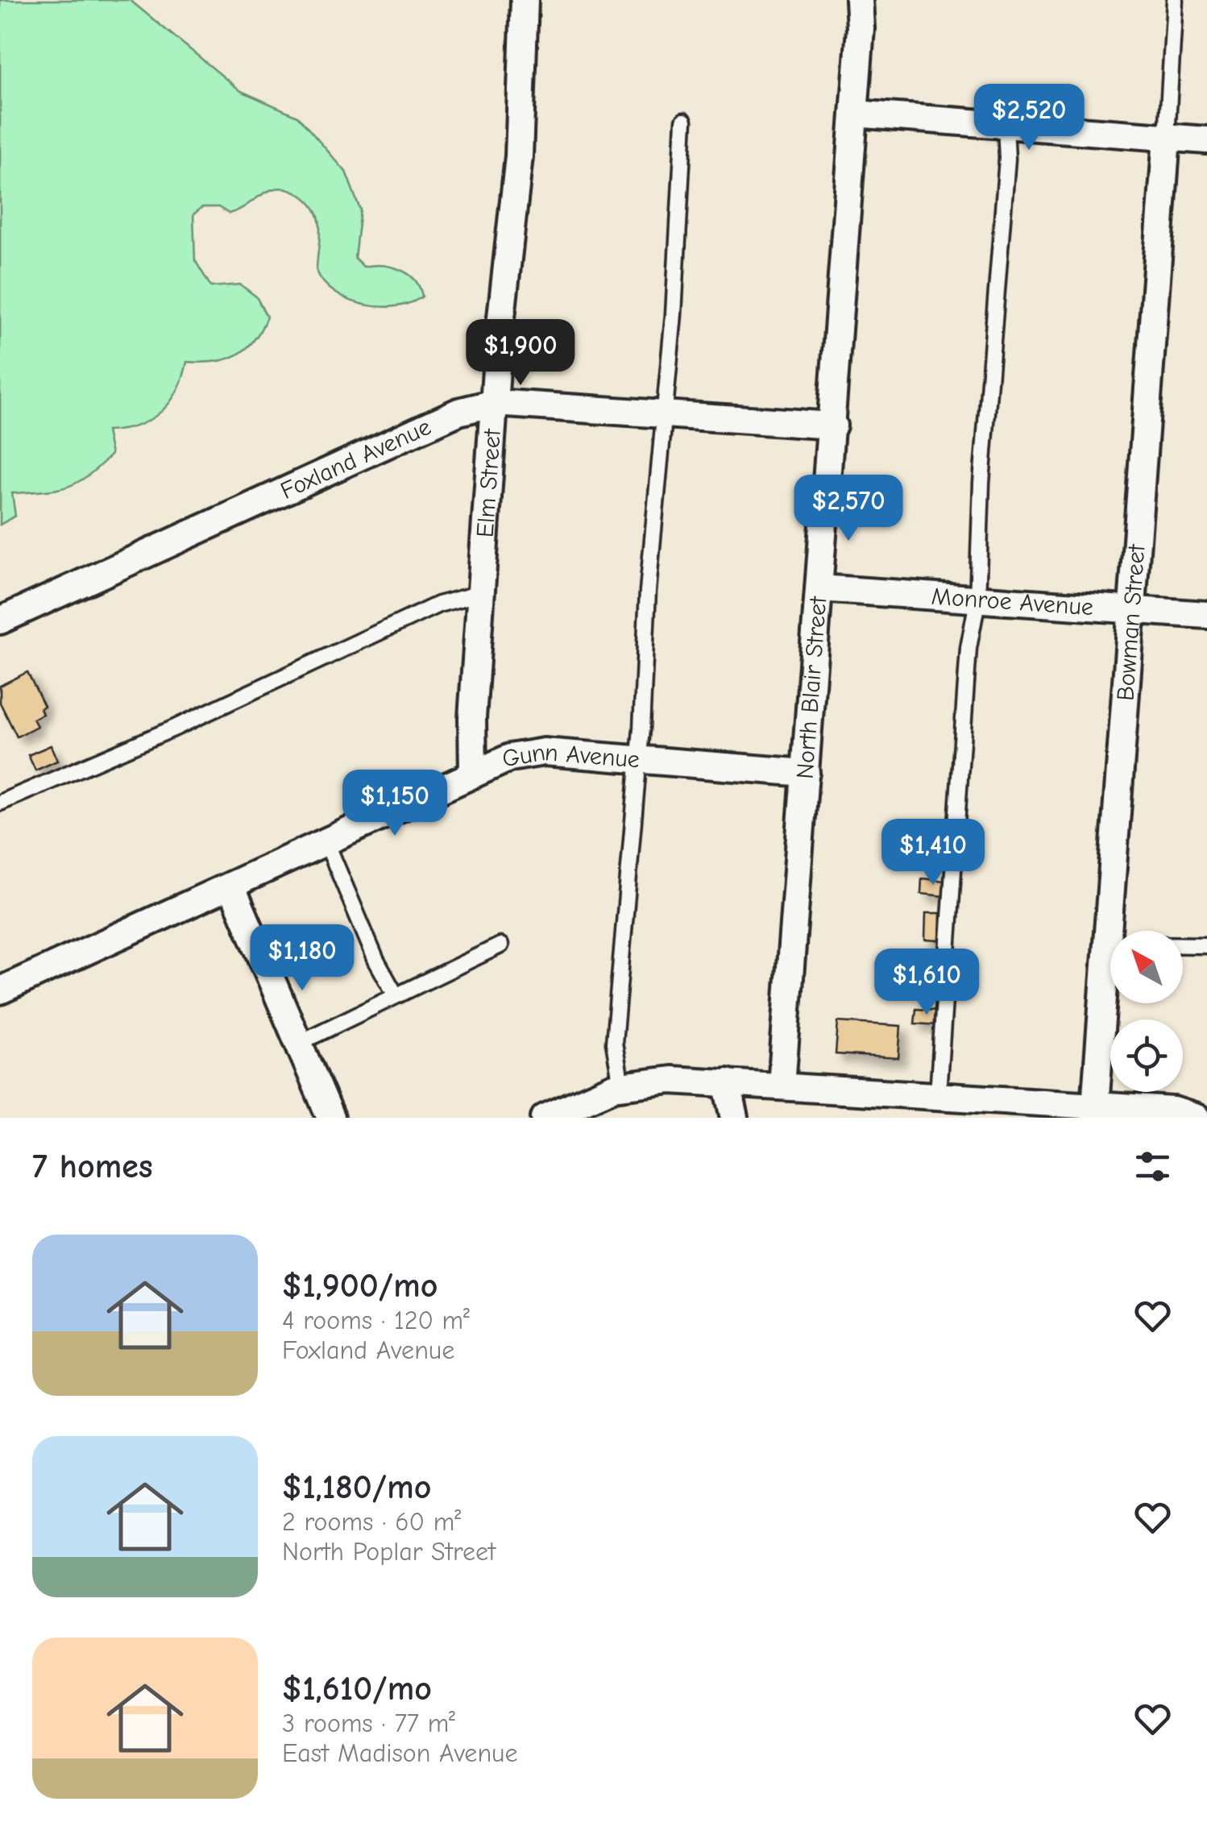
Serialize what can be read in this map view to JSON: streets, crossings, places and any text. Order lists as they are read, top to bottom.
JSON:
{
  "streets": {
    "street": [
      "Foxland Avenue",
      "Elm Street",
      "Monroe Avenue",
      "Bowman Street",
      "North Blair Street",
      "Gunn Avenue"
    ]
  },
  "crossings": [
    ["Foxland Avenue", "Elm Street"],
    ["Foxland Avenue", "North Blair Street"],
    ["Elm Street", "Gunn Avenue"],
    ["Monroe Avenue", "Bowman Street"],
    ["Monroe Avenue", "North Blair Street"],
    ["North Blair Street", "Gunn Avenue"]
  ],
  "north": "top left",
  "page": {
    "price": [
      "$2,520",
      "$1,900",
      "$2,570",
      "$1,150",
      "$1,410",
      "$1,180",
      "$1,610"
    ],
    "heading": "7 homes",
    "list": [
      {
        "name": "$1,900/mo",
        "note": "4 rooms · 120 m² · Foxland Avenue"
      },
      {
        "name": "$1,180/mo",
        "note": "2 rooms · 60 m² · North Poplar Street"
      },
      {
        "name": "$1,610/mo",
        "note": "3 rooms · 77 m² · East Madison Avenue"
      }
    ]
  }
}
